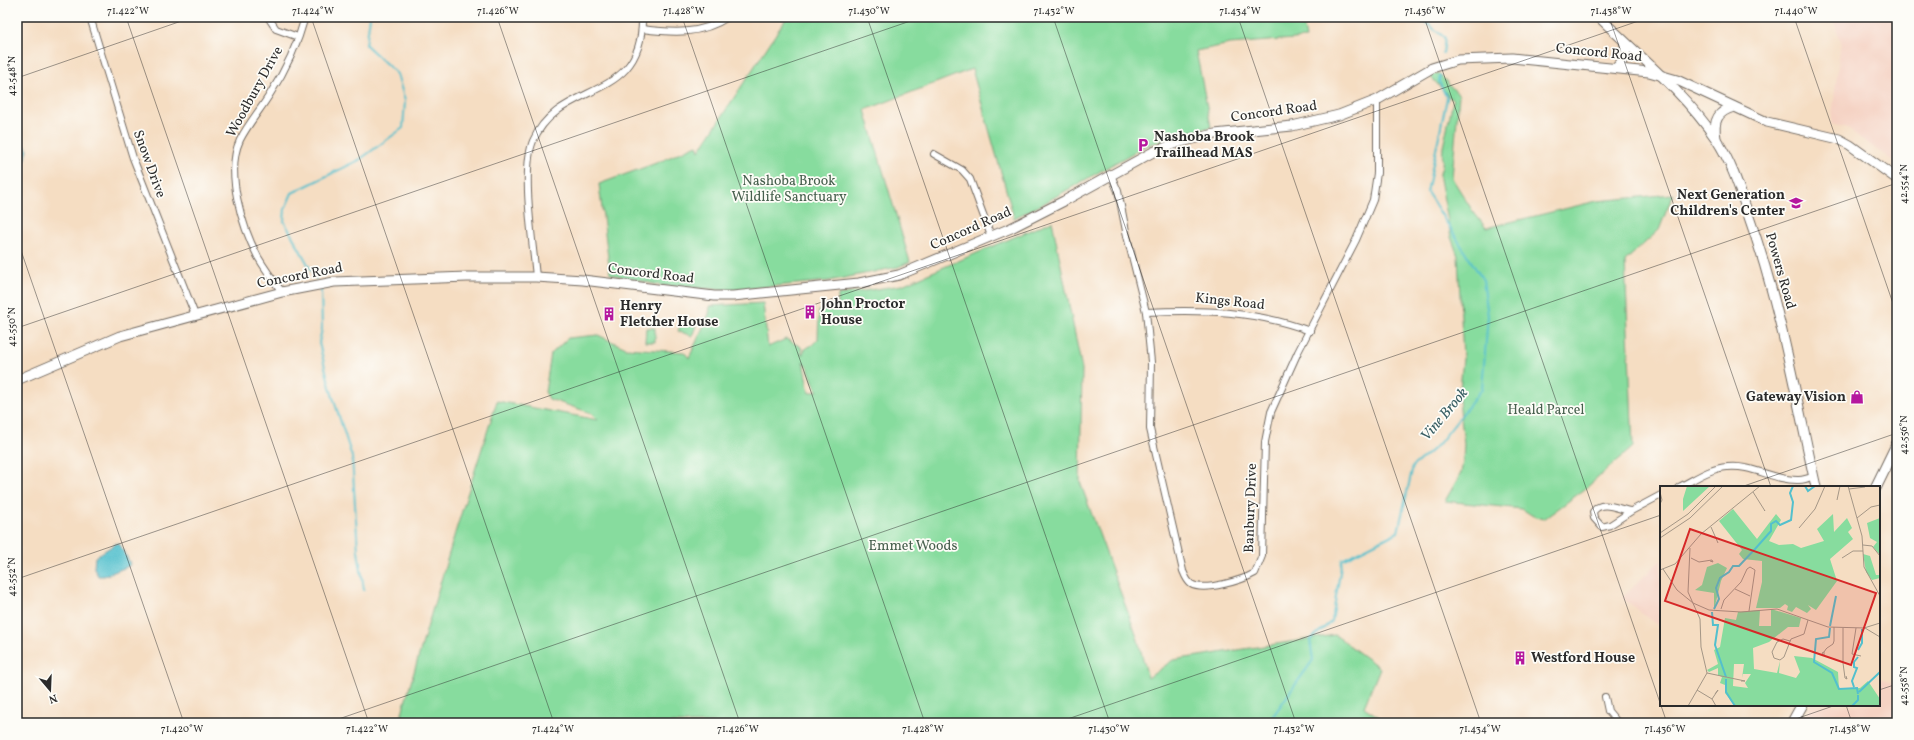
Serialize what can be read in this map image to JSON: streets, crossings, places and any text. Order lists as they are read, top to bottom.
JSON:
{
  "streets": {
    "main road": ["Concord Road", "Powers Road"],
    "street": [
      "Woodbury Drive",
      "Snow Drive",
      "Kings Road",
      "Banbury Drive"
    ]
  },
  "crossings": [
    ["Concord Road", "Woodbury Drive"],
    ["Concord Road", "Snow Drive"],
    ["Concord Road", "Powers Road"],
    ["Concord Road", "Banbury Drive"],
    ["Kings Road", "Banbury Drive"]
  ],
  "water": ["Vine Brook"],
  "parks": ["Nashoba Brook Wildlife Sanctuary", "Heald Parcel", "Emmet Woods"],
  "places": {
    "parking": ["Nashoba Brook Trailhead MAS"],
    "school or university": ["Next Generation Children's Center"],
    "building": ["John Proctor House", "Henry Fletcher House", "Westford House"],
    "shop": ["Gateway Vision"]
  },
  "north": "bottom",
  "coordinates": [
    "71.422°W",
    "71.424°W",
    "71.426°W",
    "71.428°W",
    "71.430°W",
    "71.432°W",
    "71.434°W",
    "71.436°W",
    "71.438°W",
    "71.440°W",
    "42.548°N",
    "42.554°N",
    "42.550°N",
    "42.556°N",
    "42.552°N",
    "42.558°N",
    "71.420°W"
  ]
}
